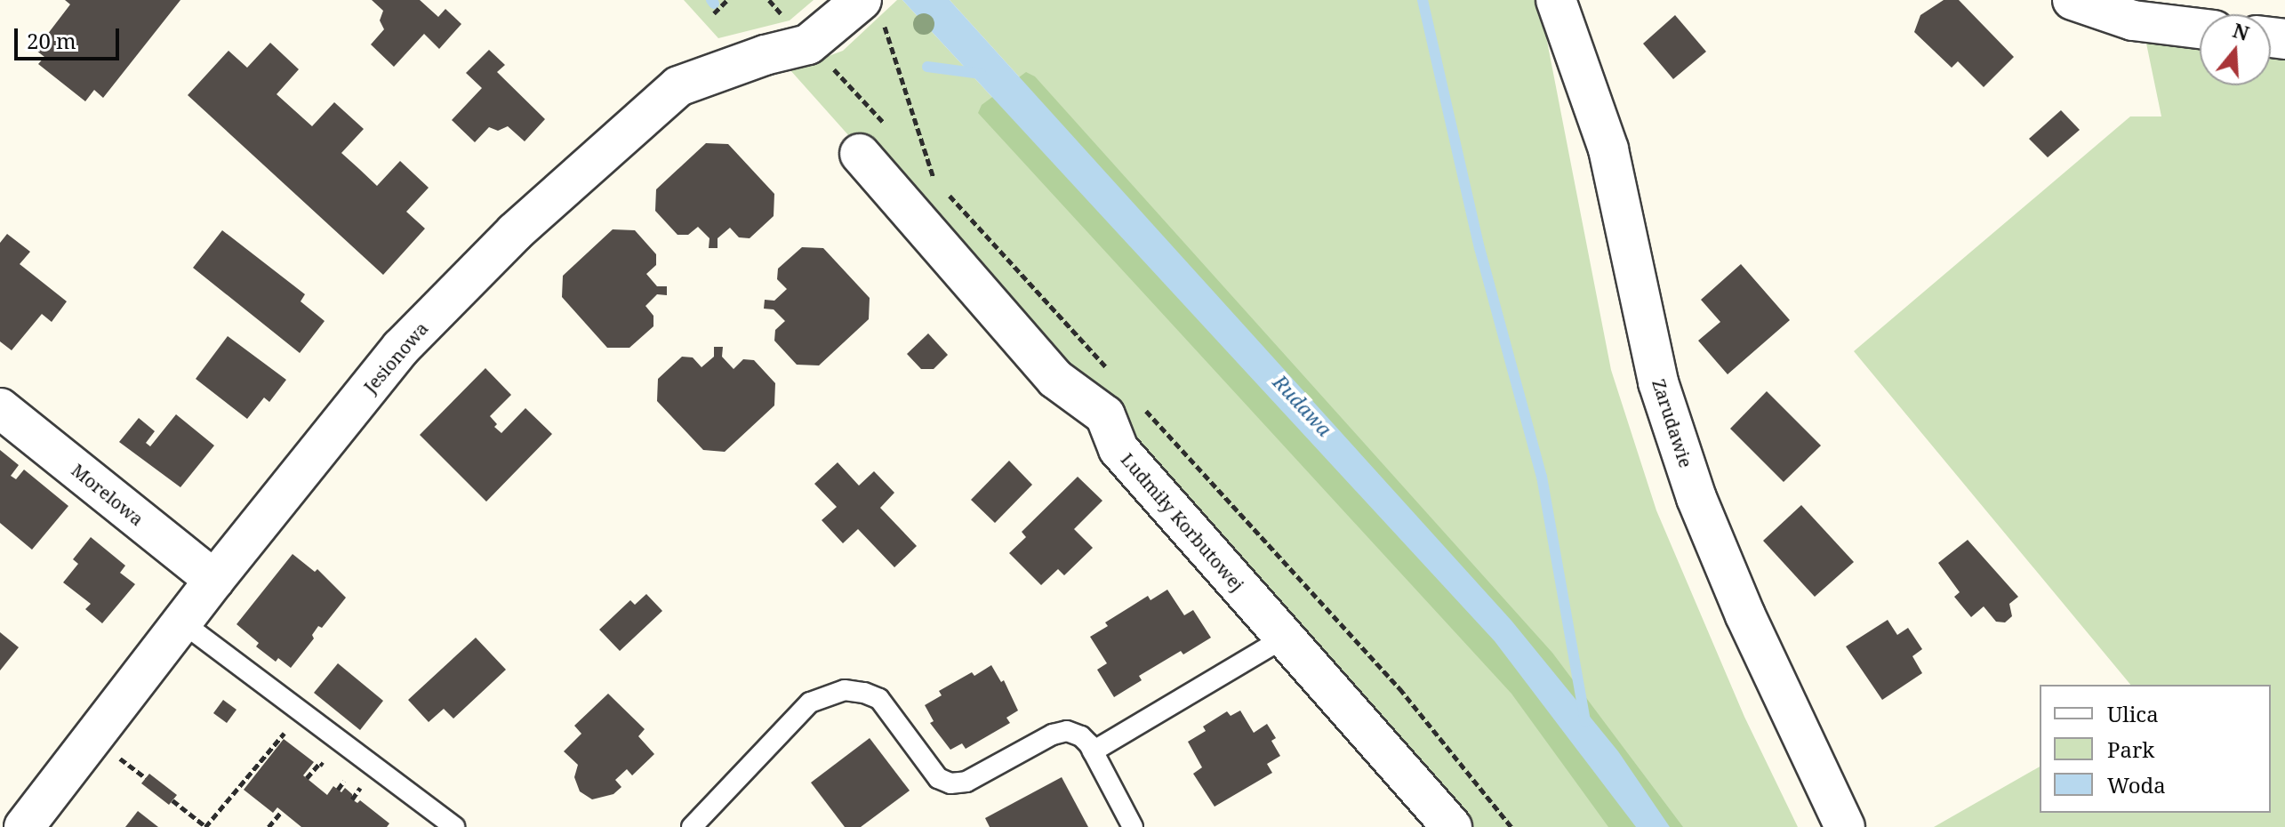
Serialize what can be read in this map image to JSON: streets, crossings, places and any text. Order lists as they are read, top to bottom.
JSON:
{
  "streets": {
    "street": [
      "Jesionowa",
      "Zarudawie",
      "Morelowa",
      "Ludmiły Korbutowej"
    ]
  },
  "crossings": [
    ["Jesionowa", "Morelowa"]
  ],
  "water": ["Rudawa"],
  "legend": ["Ulica", "Park", "Woda"],
  "scale_bar": "20 m",
  "north": "top"
}
